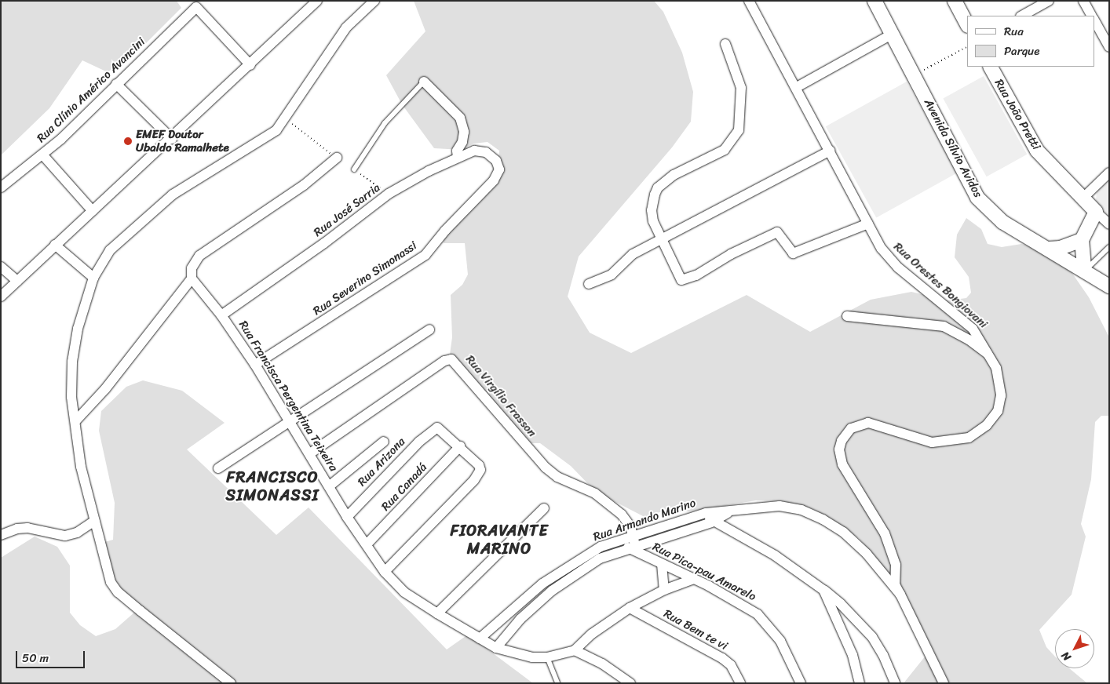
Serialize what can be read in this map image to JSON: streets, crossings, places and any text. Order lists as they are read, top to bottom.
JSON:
{
  "streets": {
    "main road": ["Rua João Pretti", "Avenida Sílvio Avidos"],
    "street": [
      "Rua Clínio Américo Avancini",
      "Rua José Sarria",
      "Rua Severino Simonassi",
      "Rua Orestes Bongiovani",
      "Rua Francisca Pergentina Teixeira",
      "Rua Virgílio Frasson",
      "Rua Arizona",
      "Rua Canadá",
      "Rua Armando Marino",
      "Rua Pica-pau Amarelo",
      "Rua Bem te vi"
    ]
  },
  "crossings": [
    ["Rua José Sarria", "Rua Severino Simonassi"],
    ["Rua José Sarria", "Rua Francisca Pergentina Teixeira"],
    ["Rua Severino Simonassi", "Rua Francisca Pergentina Teixeira"],
    ["Rua Orestes Bongiovani", "Rua Armando Marino"],
    ["Rua Francisca Pergentina Teixeira", "Rua Virgílio Frasson"],
    ["Rua Francisca Pergentina Teixeira", "Rua Arizona"],
    ["Rua Francisca Pergentina Teixeira", "Rua Canadá"],
    ["Rua Francisca Pergentina Teixeira", "Rua Armando Marino"],
    ["Rua Virgílio Frasson", "Rua Armando Marino"],
    ["Rua Virgílio Frasson", "Rua Pica-pau Amarelo"],
    ["Rua Arizona", "Rua Canadá"],
    ["Rua Armando Marino", "Rua Pica-pau Amarelo"]
  ],
  "districts": ["FRANCISCO SIMONASSI", "FIORAVANTE MARINO"],
  "places": ["EMEF Doutor Ubaldo Ramalhete"],
  "legend": ["Rua", "Parque"],
  "scale_bar": "50 m",
  "north": "bottom left"
}
